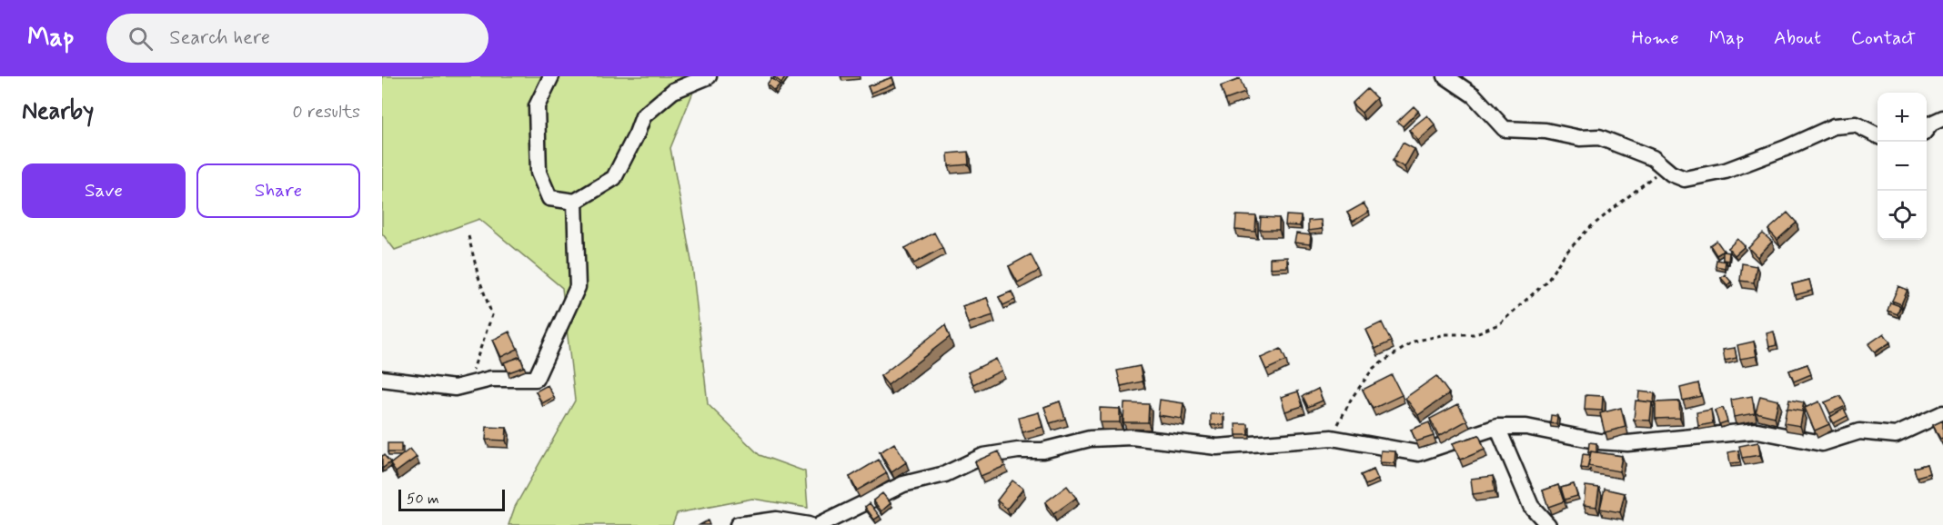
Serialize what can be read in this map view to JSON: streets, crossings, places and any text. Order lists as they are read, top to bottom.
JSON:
{
  "scale_bar": "50 m",
  "page": {
    "header": "Map",
    "search": "Search here",
    "nav": [
      "Home",
      "Map",
      "About",
      "Contact"
    ],
    "heading": ["Nearby", "0 results"],
    "map_buttons": ["+", "−"],
    "buttons": ["Save", "Share"],
    "scale": "50 m"
  }
}
